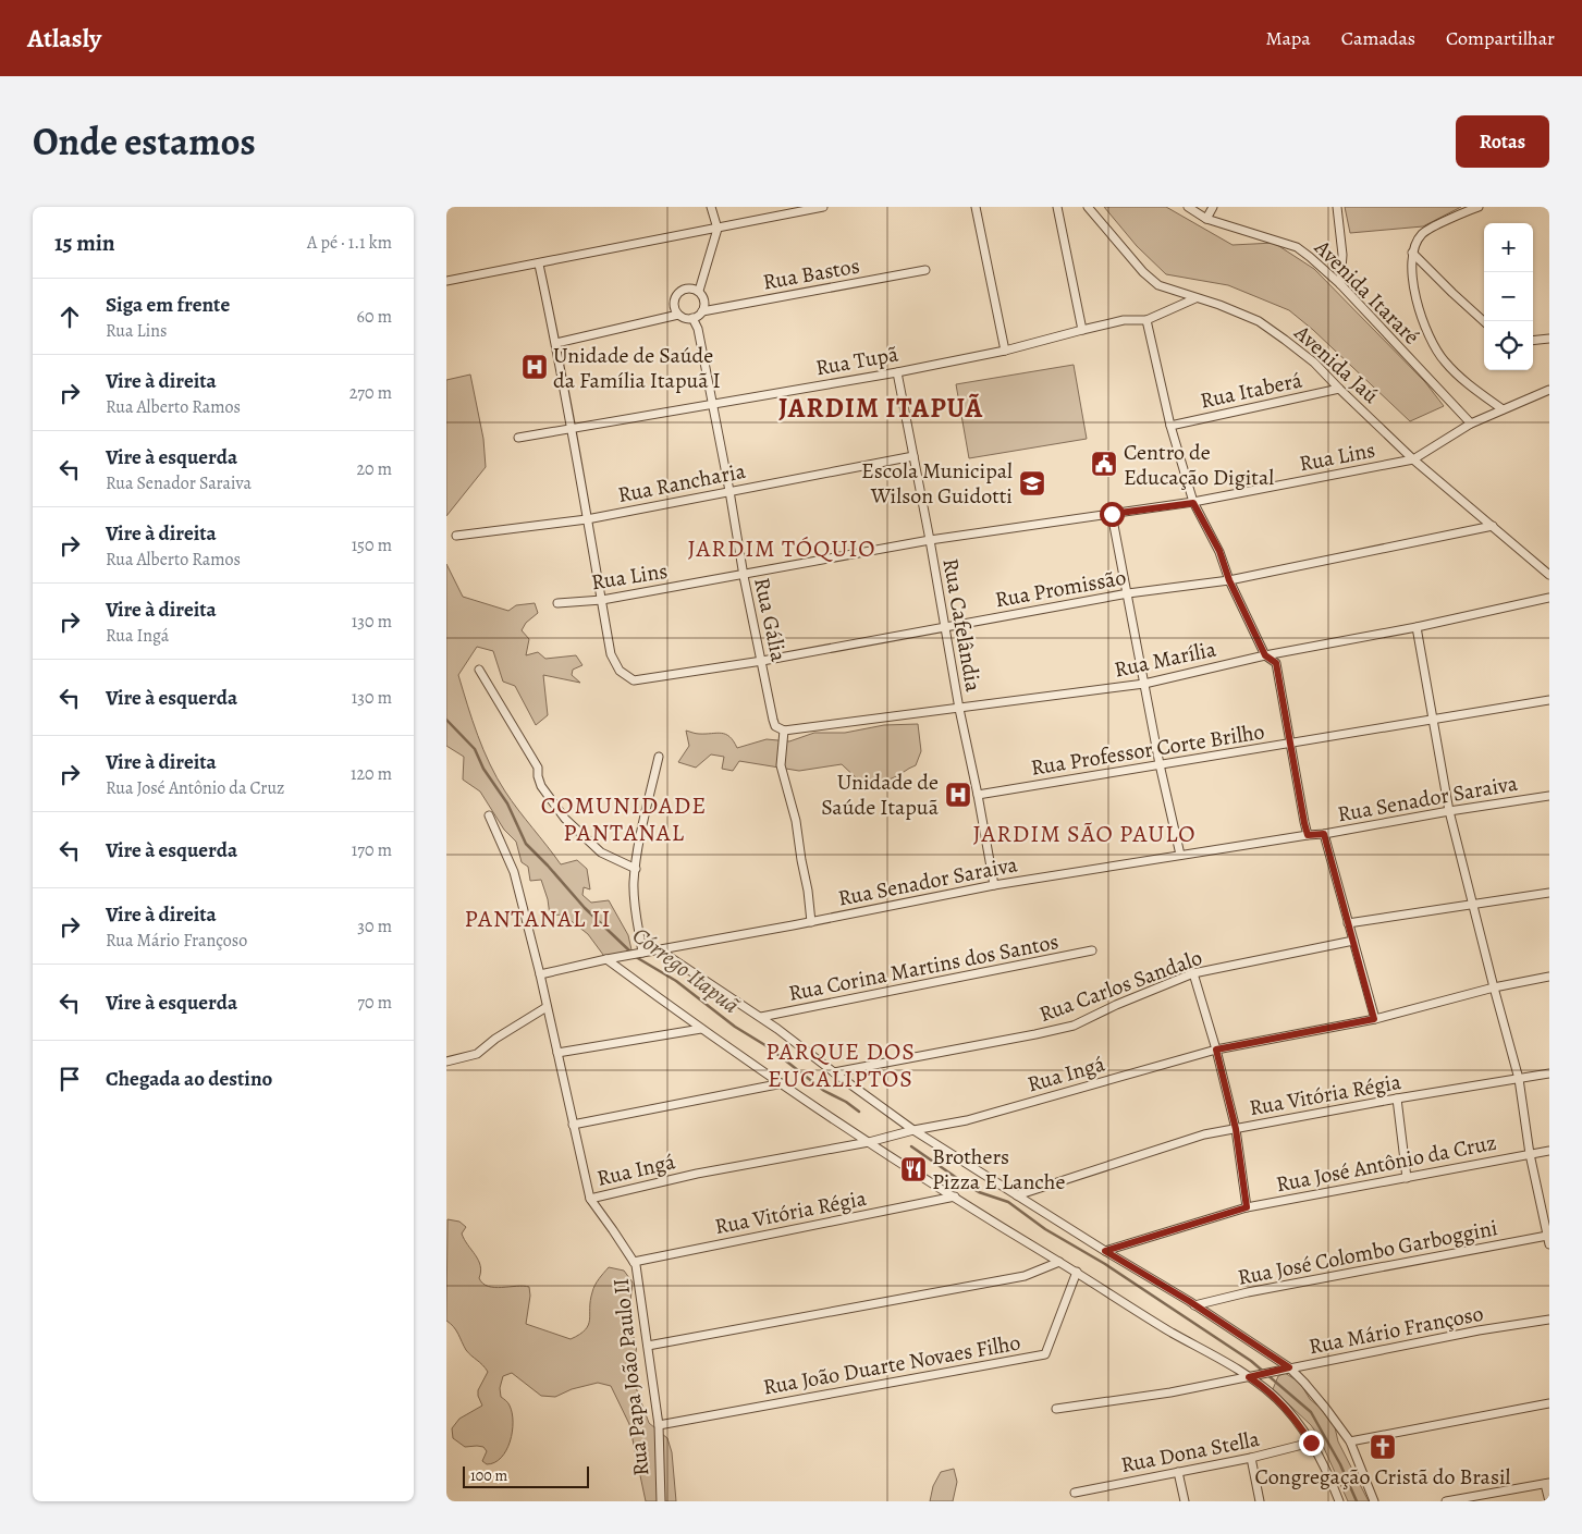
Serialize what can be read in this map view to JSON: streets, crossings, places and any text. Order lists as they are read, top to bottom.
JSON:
{
  "streets": {
    "street": [
      "Rua Bastos",
      "Avenida Itararé",
      "Rua Tupã",
      "Avenida Jaú",
      "Rua Itaberá",
      "Rua Lins",
      "Rua Rancharia",
      "Rua Promissão",
      "Rua Gália",
      "Rua Cafelândia",
      "Rua Marília",
      "Rua Professor Corte Brilho",
      "Rua Senador Saraiva",
      "Rua Corina Martins dos Santos",
      "Rua Carlos Sandalo",
      "Rua Ingá",
      "Rua Vitória Régia",
      "Rua José Antônio da Cruz",
      "Rua José Colombo Garboggini",
      "Rua Mário Françoso",
      "Rua João Duarte Novaes Filho",
      "Rua Papa João Paulo II",
      "Rua Dona Stella"
    ]
  },
  "crossings": [
    ["Rua Bastos", "Rua Gália"],
    ["Rua Tupã", "Avenida Jaú"],
    ["Rua Tupã", "Rua Gália"],
    ["Rua Tupã", "Rua Cafelândia"],
    ["Avenida Jaú", "Rua Itaberá"],
    ["Avenida Jaú", "Rua Lins"],
    ["Avenida Jaú", "Rua Promissão"],
    ["Rua Lins", "Rua Promissão"],
    ["Rua Lins", "Rua Gália"],
    ["Rua Lins", "Rua Cafelândia"],
    ["Rua Rancharia", "Rua Gália"],
    ["Rua Rancharia", "Rua Cafelândia"],
    ["Rua Promissão", "Rua Gália"],
    ["Rua Promissão", "Rua Cafelândia"],
    ["Rua Gália", "Rua Marília"],
    ["Rua Cafelândia", "Rua Marília"],
    ["Rua Cafelândia", "Rua Professor Corte Brilho"],
    ["Rua Cafelândia", "Rua Senador Saraiva"],
    ["Rua Senador Saraiva", "Rua Papa João Paulo II"],
    ["Rua Ingá", "Rua Papa João Paulo II"],
    ["Rua Vitória Régia", "Rua Papa João Paulo II"],
    ["Rua João Duarte Novaes Filho", "Rua Papa João Paulo II"]
  ],
  "districts": [
    "JARDIM ITAPUÃ",
    "JARDIM TÓQUIO",
    "COMUNIDADE PANTANAL",
    "JARDIM SÃO PAULO",
    "PANTANAL II",
    "PARQUE DOS EUCALIPTOS"
  ],
  "water": ["Córrego Itapuã"],
  "places": {
    "hospital": ["Unidade de Saúde da Família Itapuã I", "Unidade de Saúde Itapuã"],
    "public building": ["Centro de Educação Digital"],
    "school or university": ["Escola Municipal Wilson Guidotti"],
    "restaurant": ["Brothers Pizza E Lanche"],
    "church": ["Congregação Cristã do Brasil"]
  },
  "scale_bar": "100 m",
  "page": {
    "header": "Atlasly",
    "nav": ["Mapa", "Camadas", "Compartilhar"],
    "title": "Onde estamos",
    "buttons": "Rotas",
    "heading": ["15 min", "A pé · 1.1 km"],
    "map_buttons": ["+", "−"],
    "list": [
      ["Siga em frente", "Rua Lins", "60 m"],
      ["Vire à direita", "Rua Alberto Ramos", "270 m"],
      ["Vire à esquerda", "Rua Senador Saraiva", "20 m"],
      ["Vire à direita", "Rua Alberto Ramos", "150 m"],
      ["Vire à direita", "Rua Ingá", "130 m"],
      ["Vire à esquerda", "130 m"],
      ["Vire à direita", "Rua José Antônio da Cruz", "120 m"],
      ["Vire à esquerda", "170 m"],
      ["Vire à direita", "Rua Mário Françoso", "30 m"],
      ["Vire à esquerda", "70 m"],
      "Chegada ao destino"
    ],
    "scale": "100 m"
  }
}
